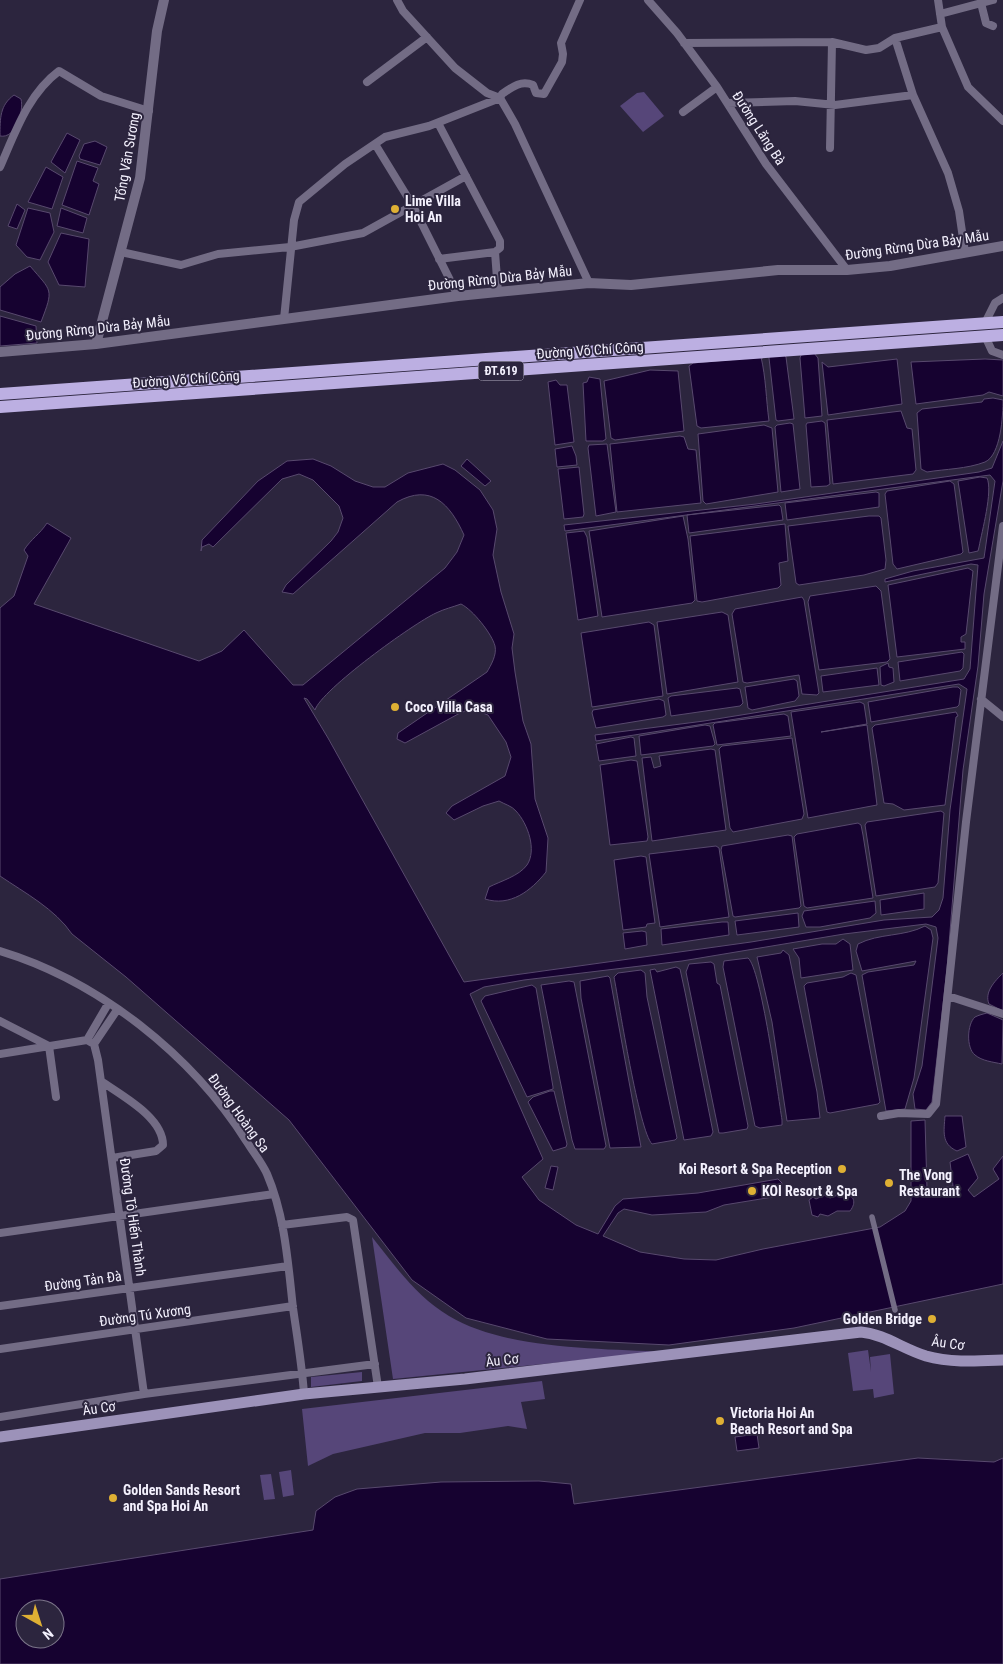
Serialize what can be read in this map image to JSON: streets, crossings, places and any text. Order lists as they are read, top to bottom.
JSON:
{
  "streets": {
    "main road": ["Đường Võ Chí Công", "ĐT.619", "Âu Cơ"],
    "street": [
      "Đường Lăng Bà",
      "Tống Văn Sương",
      "Đường Rừng Dừa Bảy Mẫu",
      "Đường Hoàng Sa",
      "Đường Tô Hiến Thành",
      "Đường Tản Đà",
      "Đường Tú Xương"
    ]
  },
  "crossings": [
    ["Đường Lăng Bà", "Đường Rừng Dừa Bảy Mẫu"],
    ["Tống Văn Sương", "Đường Rừng Dừa Bảy Mẫu"],
    ["Đường Hoàng Sa", "Đường Tản Đà"],
    ["Đường Hoàng Sa", "Đường Tú Xương"],
    ["Đường Hoàng Sa", "Âu Cơ"],
    ["Đường Tô Hiến Thành", "Đường Tản Đà"],
    ["Đường Tô Hiến Thành", "Đường Tú Xương"]
  ],
  "places": [
    "Lime Villa Hoi An",
    "Coco Villa Casa",
    "Koi Resort & Spa Reception",
    "The Vong Restaurant",
    "KOI Resort & Spa",
    "Golden Bridge",
    "Victoria Hoi An Beach Resort and Spa",
    "Golden Sands Resort and Spa Hoi An"
  ],
  "north": "bottom right"
}
